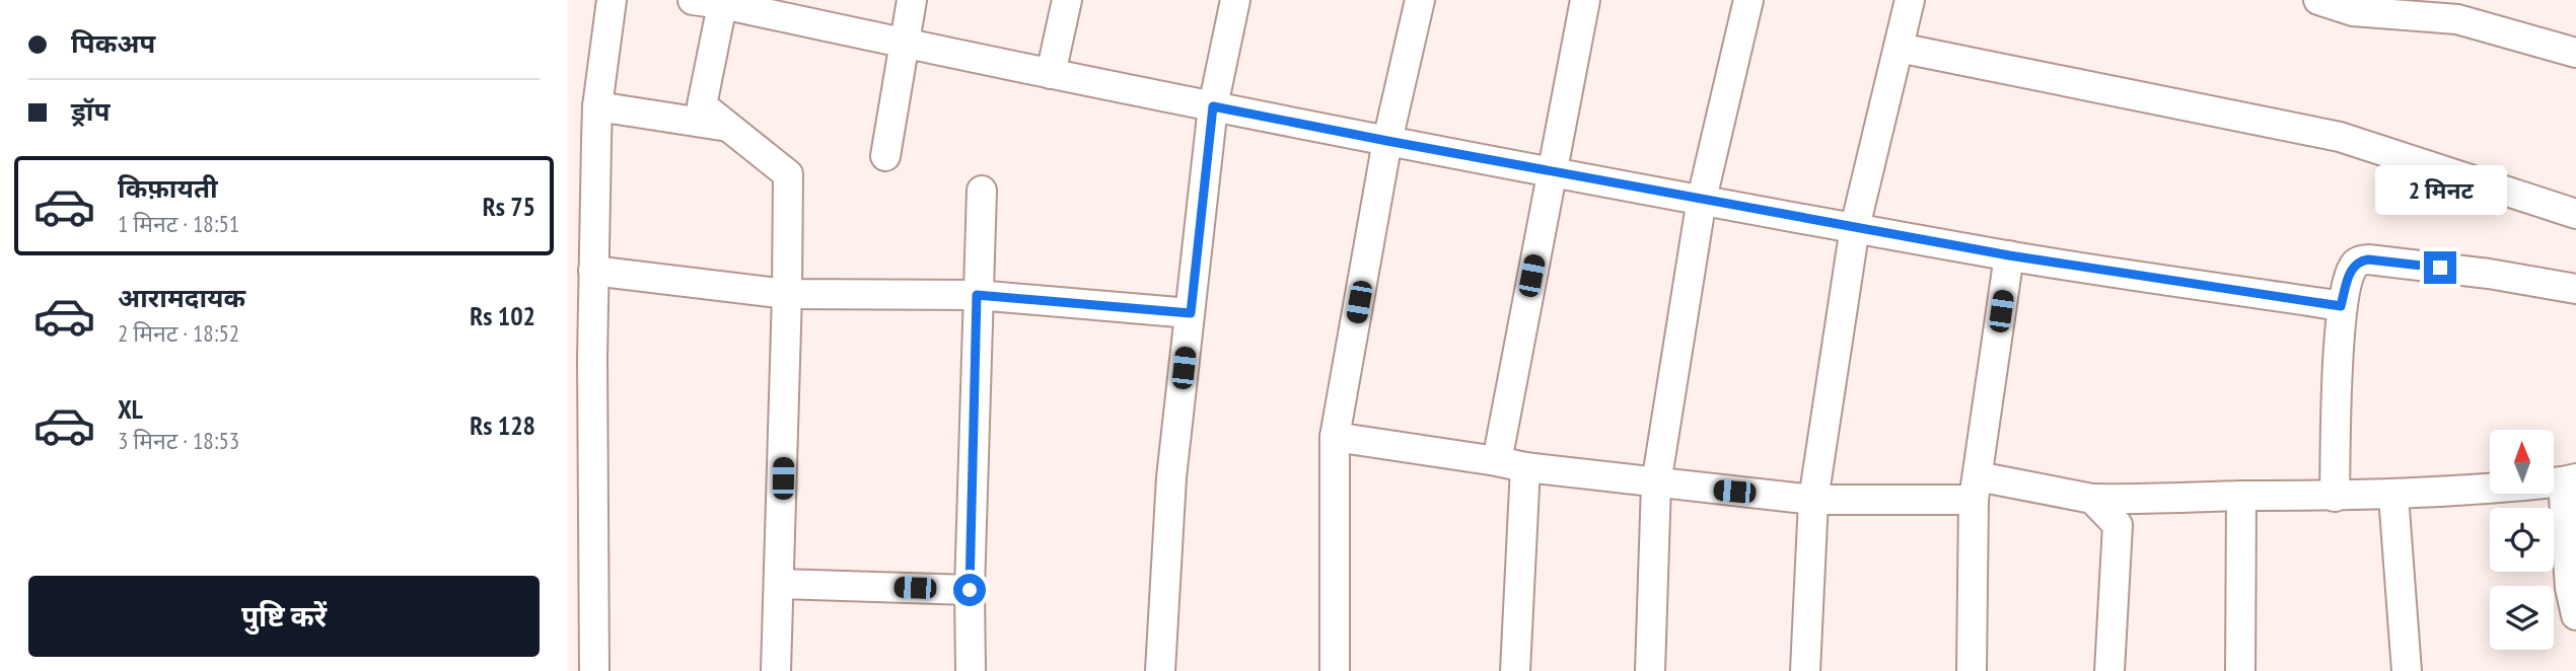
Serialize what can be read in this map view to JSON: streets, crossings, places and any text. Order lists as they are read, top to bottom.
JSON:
{
  "north": "top",
  "page": {
    "banner": ["पिकअप", "ड्रॉप"],
    "list": [
      {
        "name": "किफ़ायती",
        "note": "1 मिनट · 18:51",
        "value": "Rs 75"
      },
      {
        "name": "आरामदायक",
        "note": "2 मिनट · 18:52",
        "value": "Rs 102"
      },
      {
        "name": "XL",
        "note": "3 मिनट · 18:53",
        "value": "Rs 128"
      }
    ],
    "bubble": "2 मिनट",
    "buttons": "पुष्टि करें"
  }
}
